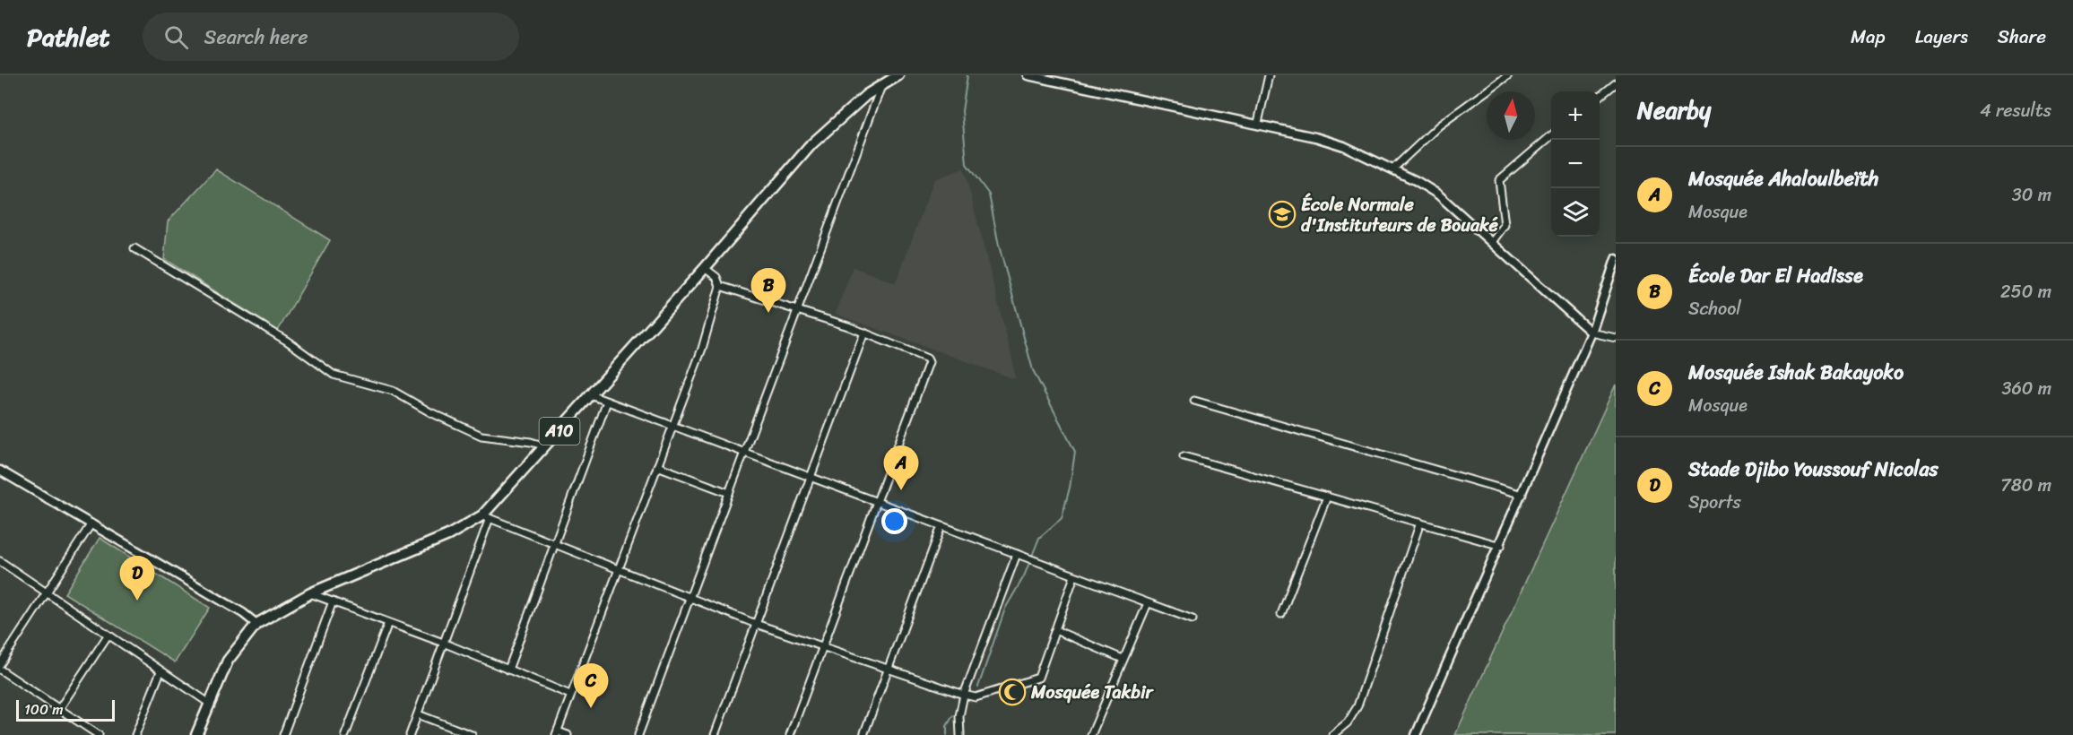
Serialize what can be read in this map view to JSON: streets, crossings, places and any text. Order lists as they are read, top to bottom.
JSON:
{
  "streets": {
    "main road": ["A10"]
  },
  "places": {
    "school or university": ["École Normale d'Instituteurs de Bouaké"],
    "mosque": ["Mosquée Takbir"]
  },
  "scale_bar": "100 m",
  "north": "top",
  "page": {
    "header": "Pathlet",
    "search": "Search here",
    "nav": ["Map", "Layers", "Share"],
    "heading": ["Nearby", "4 results"],
    "map_buttons": ["+", "−"],
    "list": [
      {
        "mark": "A",
        "name": "Mosquée Ahaloulbeïth",
        "note": "Mosque",
        "value": "30 m"
      },
      {
        "mark": "B",
        "name": "École Dar El Hadisse",
        "note": "School",
        "value": "250 m"
      },
      {
        "mark": "C",
        "name": "Mosquée Ishak Bakayoko",
        "note": "Mosque",
        "value": "360 m"
      },
      {
        "mark": "D",
        "name": "Stade Djibo Youssouf Nicolas",
        "note": "Sports",
        "value": "780 m"
      }
    ],
    "pins": [
      "B",
      "A",
      "D",
      "C"
    ],
    "scale": "100 m"
  }
}
